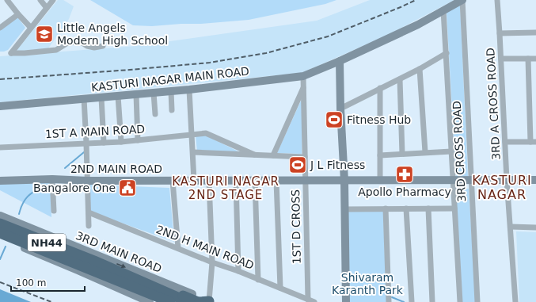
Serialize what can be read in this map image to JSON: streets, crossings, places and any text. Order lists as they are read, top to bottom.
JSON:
{
  "streets": {
    "highway": ["NH44"],
    "main road": ["KASTURI NAGAR MAIN ROAD", "2ND MAIN ROAD", "3RD MAIN ROAD"],
    "street": [
      "3RD A CROSS ROAD",
      "1ST A MAIN ROAD",
      "3RD CROSS ROAD",
      "1ST D CROSS",
      "2ND H MAIN ROAD"
    ]
  },
  "crossings": [
    ["KASTURI NAGAR MAIN ROAD", "3RD CROSS ROAD"],
    ["KASTURI NAGAR MAIN ROAD", "1ST D CROSS"],
    ["3RD A CROSS ROAD", "2ND MAIN ROAD"],
    ["3RD CROSS ROAD", "2ND MAIN ROAD"],
    ["2ND MAIN ROAD", "1ST D CROSS"],
    ["1ST D CROSS", "2ND H MAIN ROAD"]
  ],
  "districts": ["KASTURI NAGAR", "KASTURI NAGAR 2ND STAGE"],
  "parks": ["Shivaram Karanth Park"],
  "places": {
    "school or university": ["Little Angels Modern High School"],
    "sports": ["Fitness Hub", "J L Fitness"],
    "pharmacy": ["Apollo Pharmacy"],
    "public building": ["Bangalore One"]
  },
  "scale_bar": "100 m"
}
